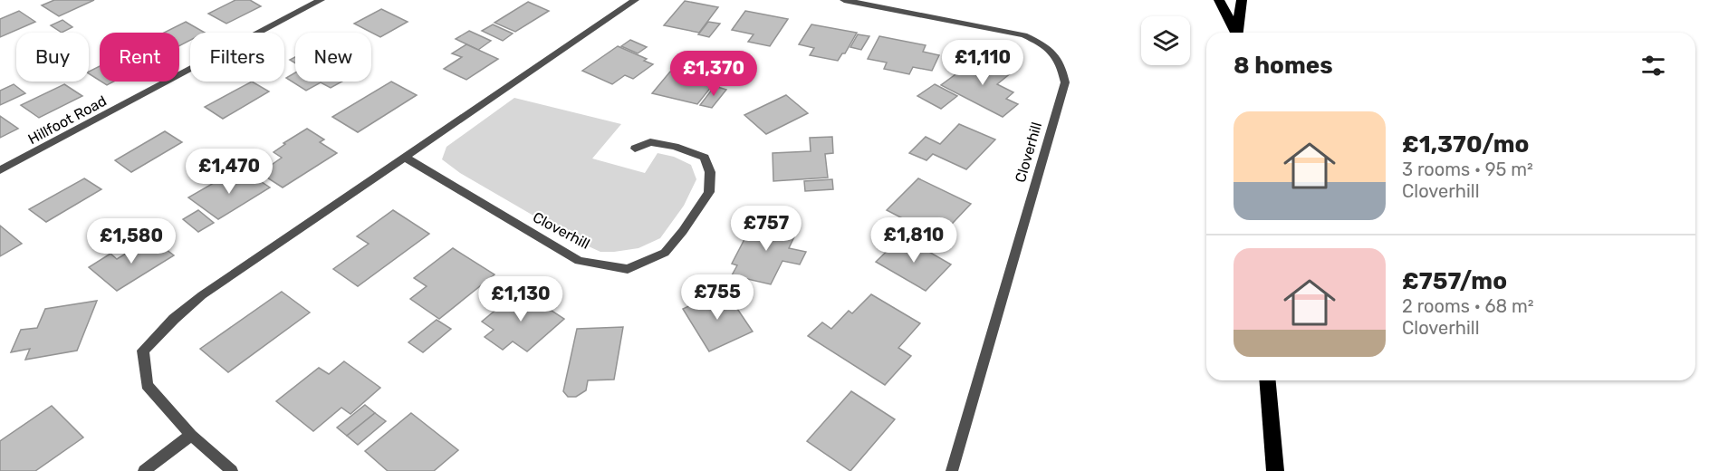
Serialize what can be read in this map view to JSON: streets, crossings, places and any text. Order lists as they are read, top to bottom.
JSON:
{
  "streets": {
    "street": ["Hillfoot Road", "Cloverhill"]
  },
  "page": {
    "chip": [
      "Buy",
      "Rent",
      "Filters",
      "New"
    ],
    "heading": "8 homes",
    "price": [
      "£1,110",
      "£1,370",
      "£1,470",
      "£757",
      "£1,810",
      "£1,580",
      "£755",
      "£1,130"
    ],
    "list": [
      {
        "name": "£1,370/mo",
        "note": "3 rooms · 95 m² · Cloverhill"
      },
      {
        "name": "£757/mo",
        "note": "2 rooms · 68 m² · Cloverhill"
      }
    ]
  }
}
